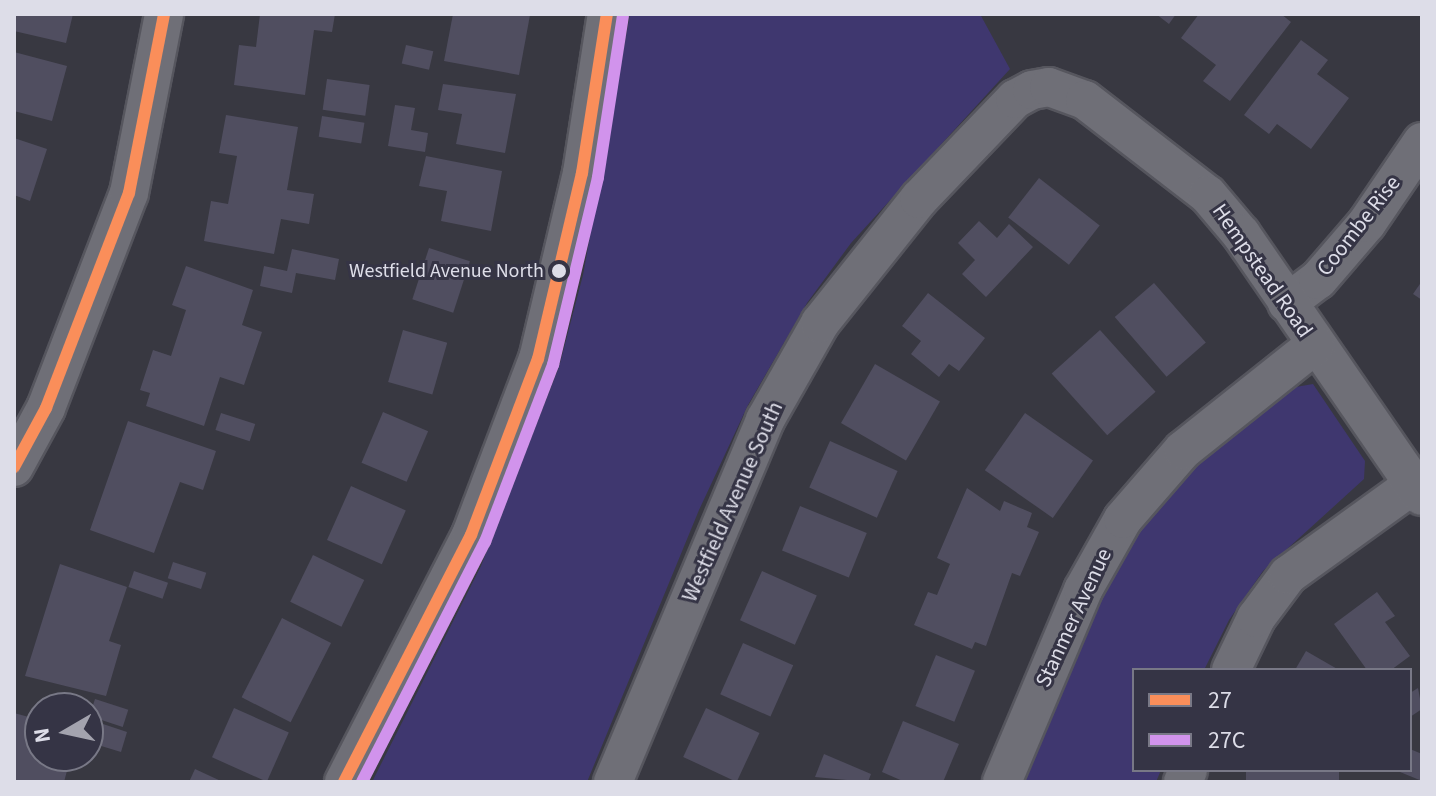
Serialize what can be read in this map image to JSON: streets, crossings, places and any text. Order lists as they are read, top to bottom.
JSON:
{
  "streets": {
    "street": [
      "Coombe Rise",
      "Hempstead Road",
      "Westfield Avenue South",
      "Stanmer Avenue"
    ]
  },
  "crossings": [
    ["Coombe Rise", "Hempstead Road"],
    ["Hempstead Road", "Westfield Avenue South"],
    ["Hempstead Road", "Stanmer Avenue"]
  ],
  "places": ["Westfield Avenue North"],
  "lines": ["transit line 27", "transit line 27C"],
  "legend": ["27", "27C"],
  "north": "left"
}
